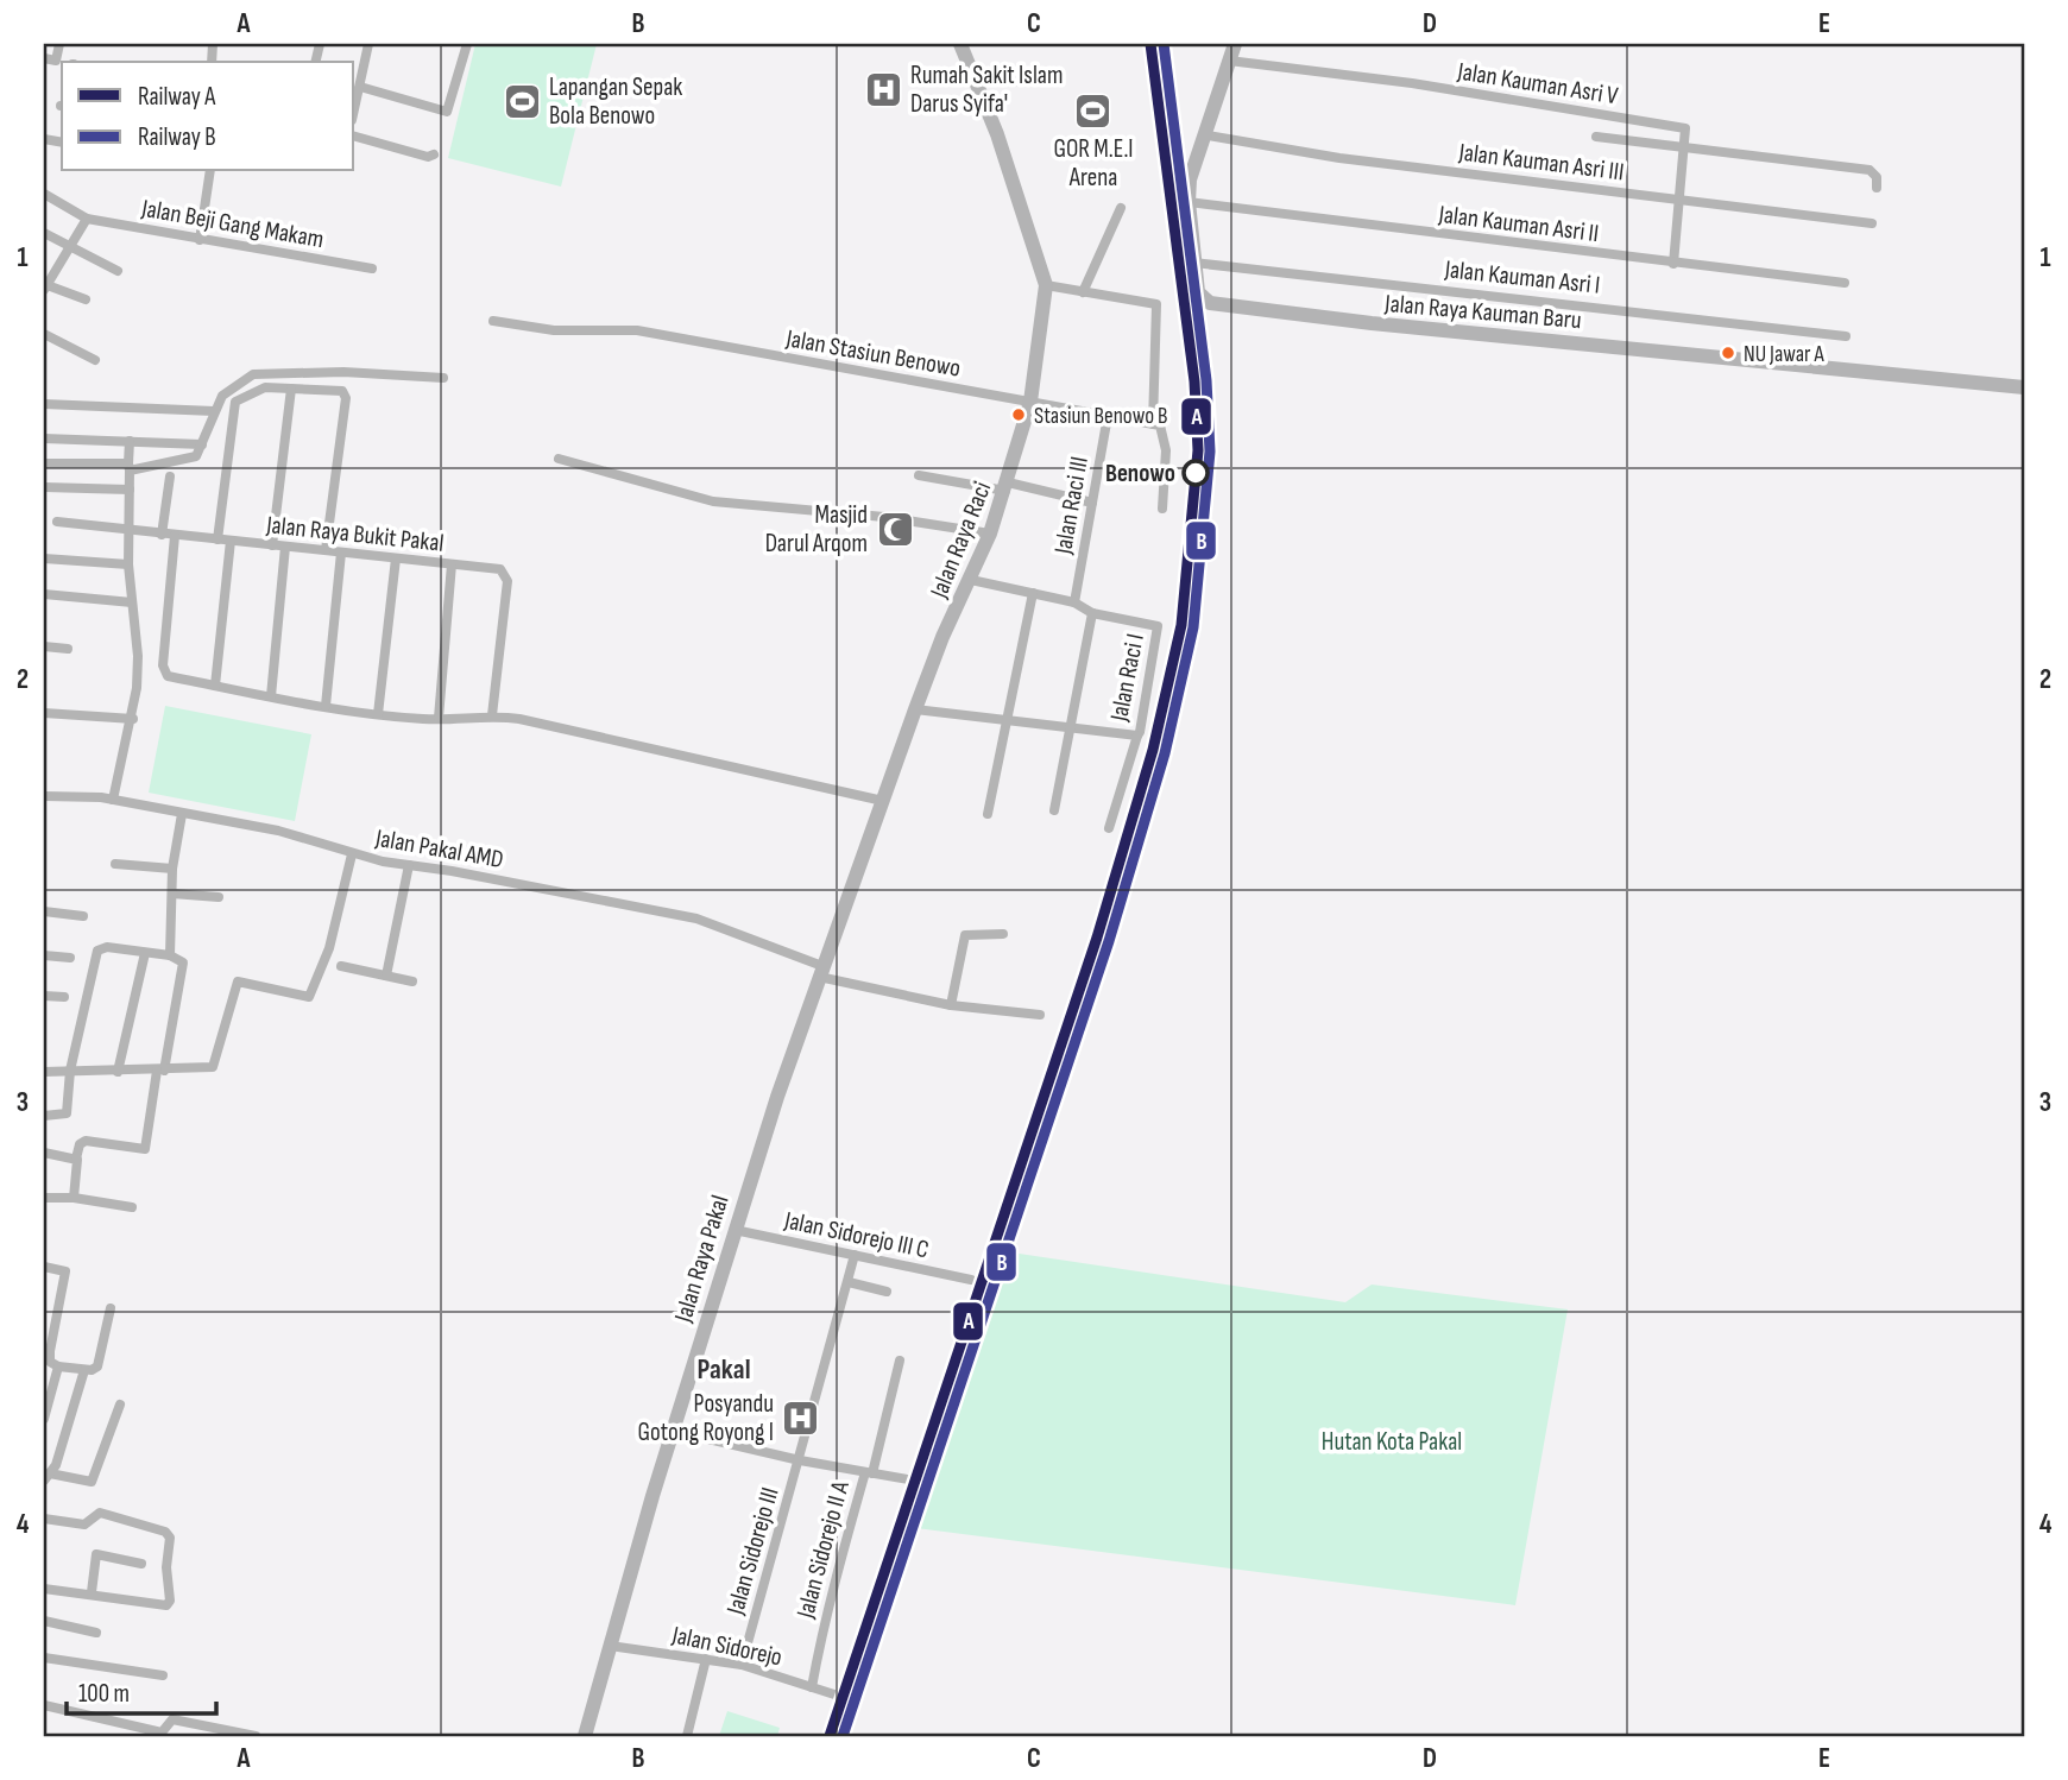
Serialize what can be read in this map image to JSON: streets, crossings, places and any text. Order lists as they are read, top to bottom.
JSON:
{
  "streets": {
    "main road": ["Jalan Raya Kauman Baru", "Jalan Raya Raci", "Jalan Raya Pakal"],
    "street": [
      "Jalan Kauman Asri V",
      "Jalan Kauman Asri III",
      "Jalan Beji Gang Makam",
      "Jalan Kauman Asri II",
      "Jalan Kauman Asri I",
      "Jalan Stasiun Benowo",
      "Jalan Raci III",
      "Jalan Raya Bukit Pakal",
      "Jalan Raci I",
      "Jalan Pakal AMD",
      "Jalan Sidorejo III C",
      "Jalan Sidorejo II A",
      "Jalan Sidorejo III",
      "Jalan Sidorejo"
    ]
  },
  "crossings": [
    ["Jalan Kauman Asri V", "Jalan Raya Kauman Baru"],
    ["Jalan Kauman Asri III", "Jalan Raya Kauman Baru"],
    ["Jalan Kauman Asri II", "Jalan Raya Kauman Baru"],
    ["Jalan Kauman Asri I", "Jalan Raya Kauman Baru"],
    ["Jalan Stasiun Benowo", "Jalan Raci III"],
    ["Jalan Stasiun Benowo", "Jalan Raya Raci"],
    ["Jalan Raci III", "Jalan Raci I"],
    ["Jalan Raya Raci", "Jalan Raci I"],
    ["Jalan Raya Raci", "Jalan Raya Pakal"],
    ["Jalan Pakal AMD", "Jalan Raya Pakal"],
    ["Jalan Sidorejo III C", "Jalan Raya Pakal"],
    ["Jalan Sidorejo III C", "Jalan Sidorejo III"],
    ["Jalan Raya Pakal", "Jalan Sidorejo"],
    ["Jalan Sidorejo II A", "Jalan Sidorejo"],
    ["Jalan Sidorejo III", "Jalan Sidorejo"]
  ],
  "districts": ["Pakal"],
  "parks": ["Hutan Kota Pakal"],
  "places": {
    "hospital": ["Rumah Sakit Islam Darus Syifa'", "Posyandu Gotong Royong I"],
    "sports": ["Lapangan Sepak Bola Benowo", "GOR M.E.I Arena"],
    "other": ["NU Jawar A", "Stasiun Benowo B", "Benowo"],
    "mosque": ["Masjid Darul Arqom"]
  },
  "lines": ["rail line A", "rail line B"],
  "legend": ["Railway A", "Railway B"],
  "scale_bar": "100 m",
  "grid": {
    "columns": [
      "A",
      "B",
      "C",
      "D",
      "E"
    ],
    "rows": [
      "1",
      "2",
      "3",
      "4"
    ]
  }
}
